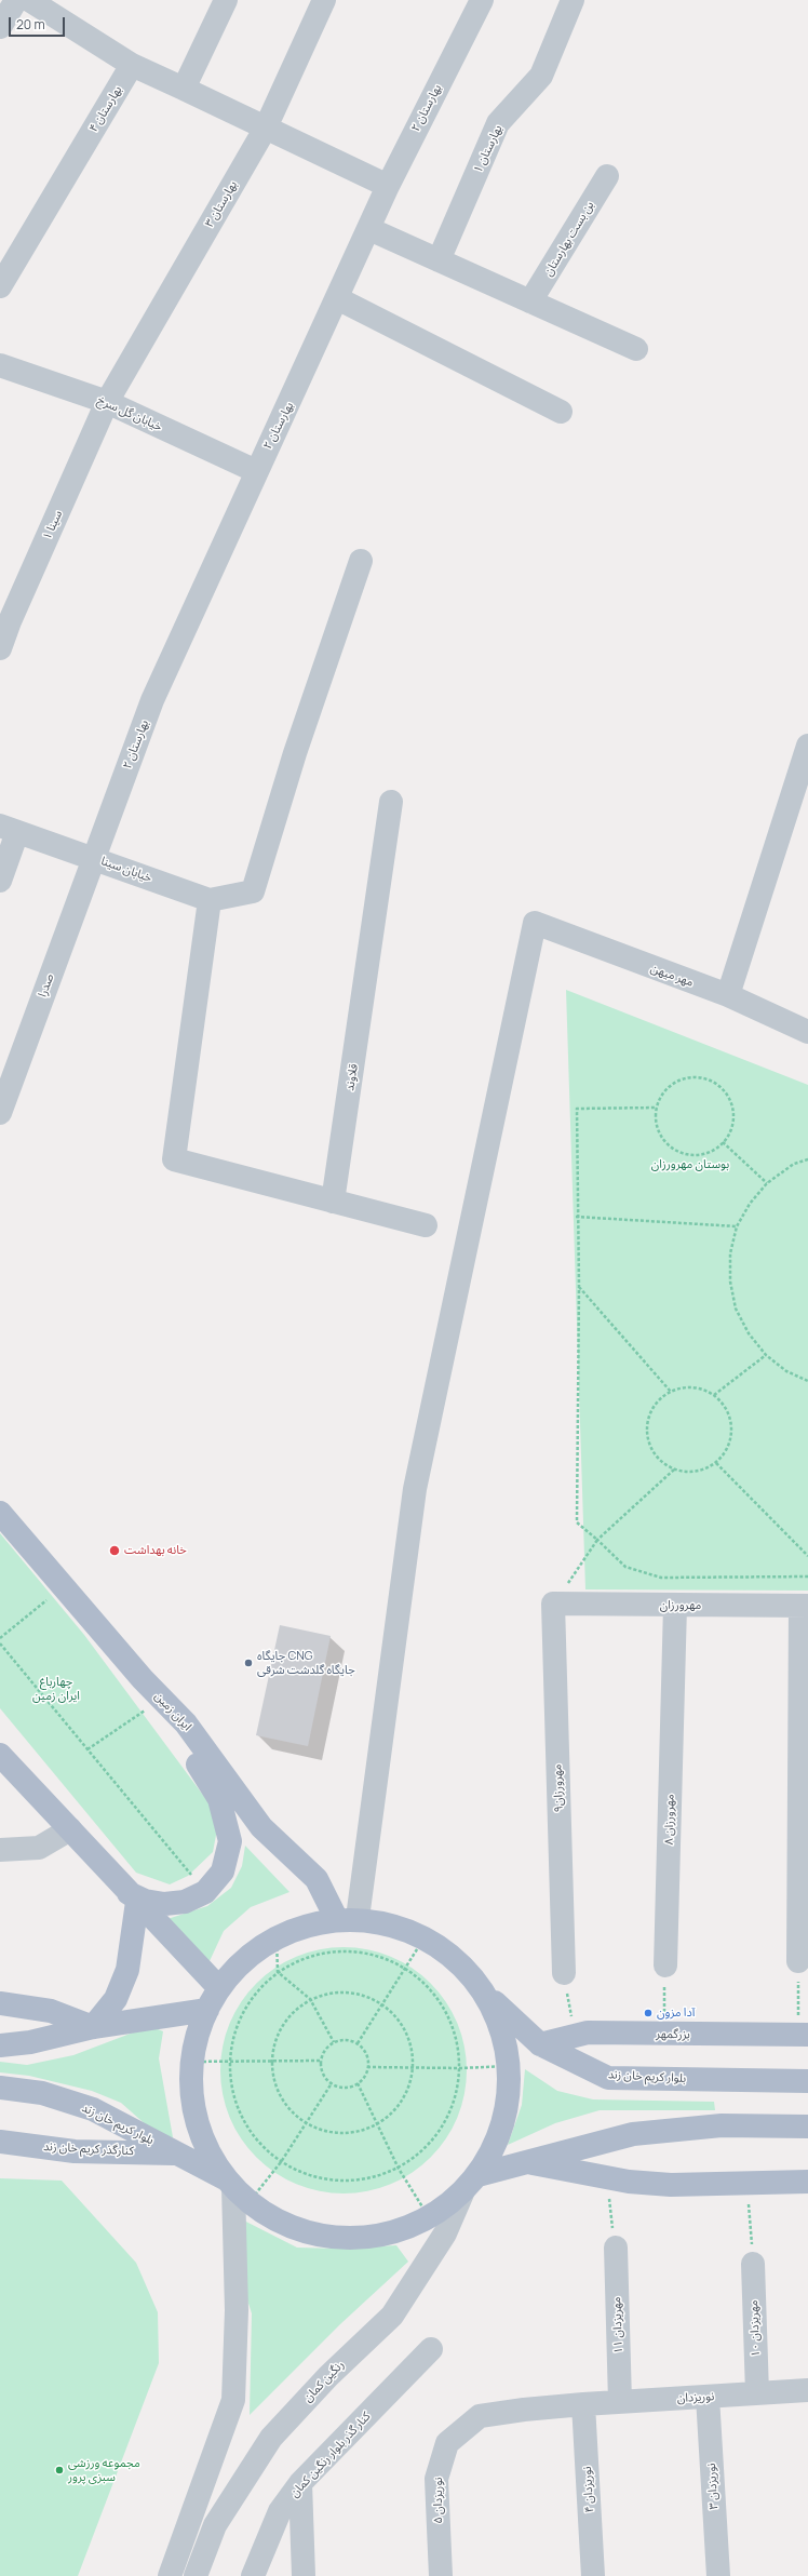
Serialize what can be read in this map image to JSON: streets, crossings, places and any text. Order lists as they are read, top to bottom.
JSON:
{
  "streets": {
    "main road": [
      "ایران زمین",
      "بزرگمهر",
      "بلوار کریم خان زند",
      "کنارگذر کریم خان زند"
    ],
    "street": [
      "بهارستان ۲",
      "بهارستان ۴",
      "بهارستان ۱",
      "بهارستان ۳",
      "بن بست بهارستان",
      "خیابان گل سرخ",
      "سینا ۱",
      "خیابان سینا",
      "مهر میهن",
      "صدرا",
      "قلاوند",
      "مهرورزان",
      "مهرورزان۹",
      "مهرورزان ۸",
      "مهریزدان ۱۱",
      "مهریزدان ۱۰",
      "رنگین کمان",
      "نوریزدان",
      "کنار گذر بلوار رنگین کمان",
      "نوریزدان ۳",
      "نوریزدان ۴",
      "نوریزدان ۵"
    ]
  },
  "crossings": [
    ["بهارستان ۲", "خیابان گل سرخ"],
    ["بهارستان ۲", "خیابان سینا"],
    ["بهارستان ۲", "صدرا"],
    ["بهارستان ۳", "خیابان گل سرخ"],
    ["بهارستان ۳", "سینا ۱"],
    ["خیابان گل سرخ", "سینا ۱"],
    ["خیابان سینا", "صدرا"],
    ["مهر میهن", "ایران زمین"],
    ["مهرورزان", "مهرورزان۹"],
    ["مهرورزان", "مهرورزان ۸"],
    ["بزرگمهر", "بلوار کریم خان زند"],
    ["بلوار کریم خان زند", "کنارگذر کریم خان زند"],
    ["بلوار کریم خان زند", "رنگین کمان"],
    ["مهریزدان ۱۱", "نوریزدان"],
    ["مهریزدان ۱۰", "نوریزدان"],
    ["نوریزدان", "نوریزدان ۳"],
    ["نوریزدان", "نوریزدان ۴"],
    ["نوریزدان", "نوریزدان ۵"],
    ["نوریزدان ۴", "نوریزدان ۵"]
  ],
  "parks": ["بوستان مهرورزان", "چهارباغ ایران زمین"],
  "places": [
    "خانه بهداشت",
    "جایگاه CNG جایگاه گلدشت شرقی",
    "آدا مزون",
    "مجموعه ورزشی سبزی پرور"
  ],
  "scale_bar": "20 m"
}
